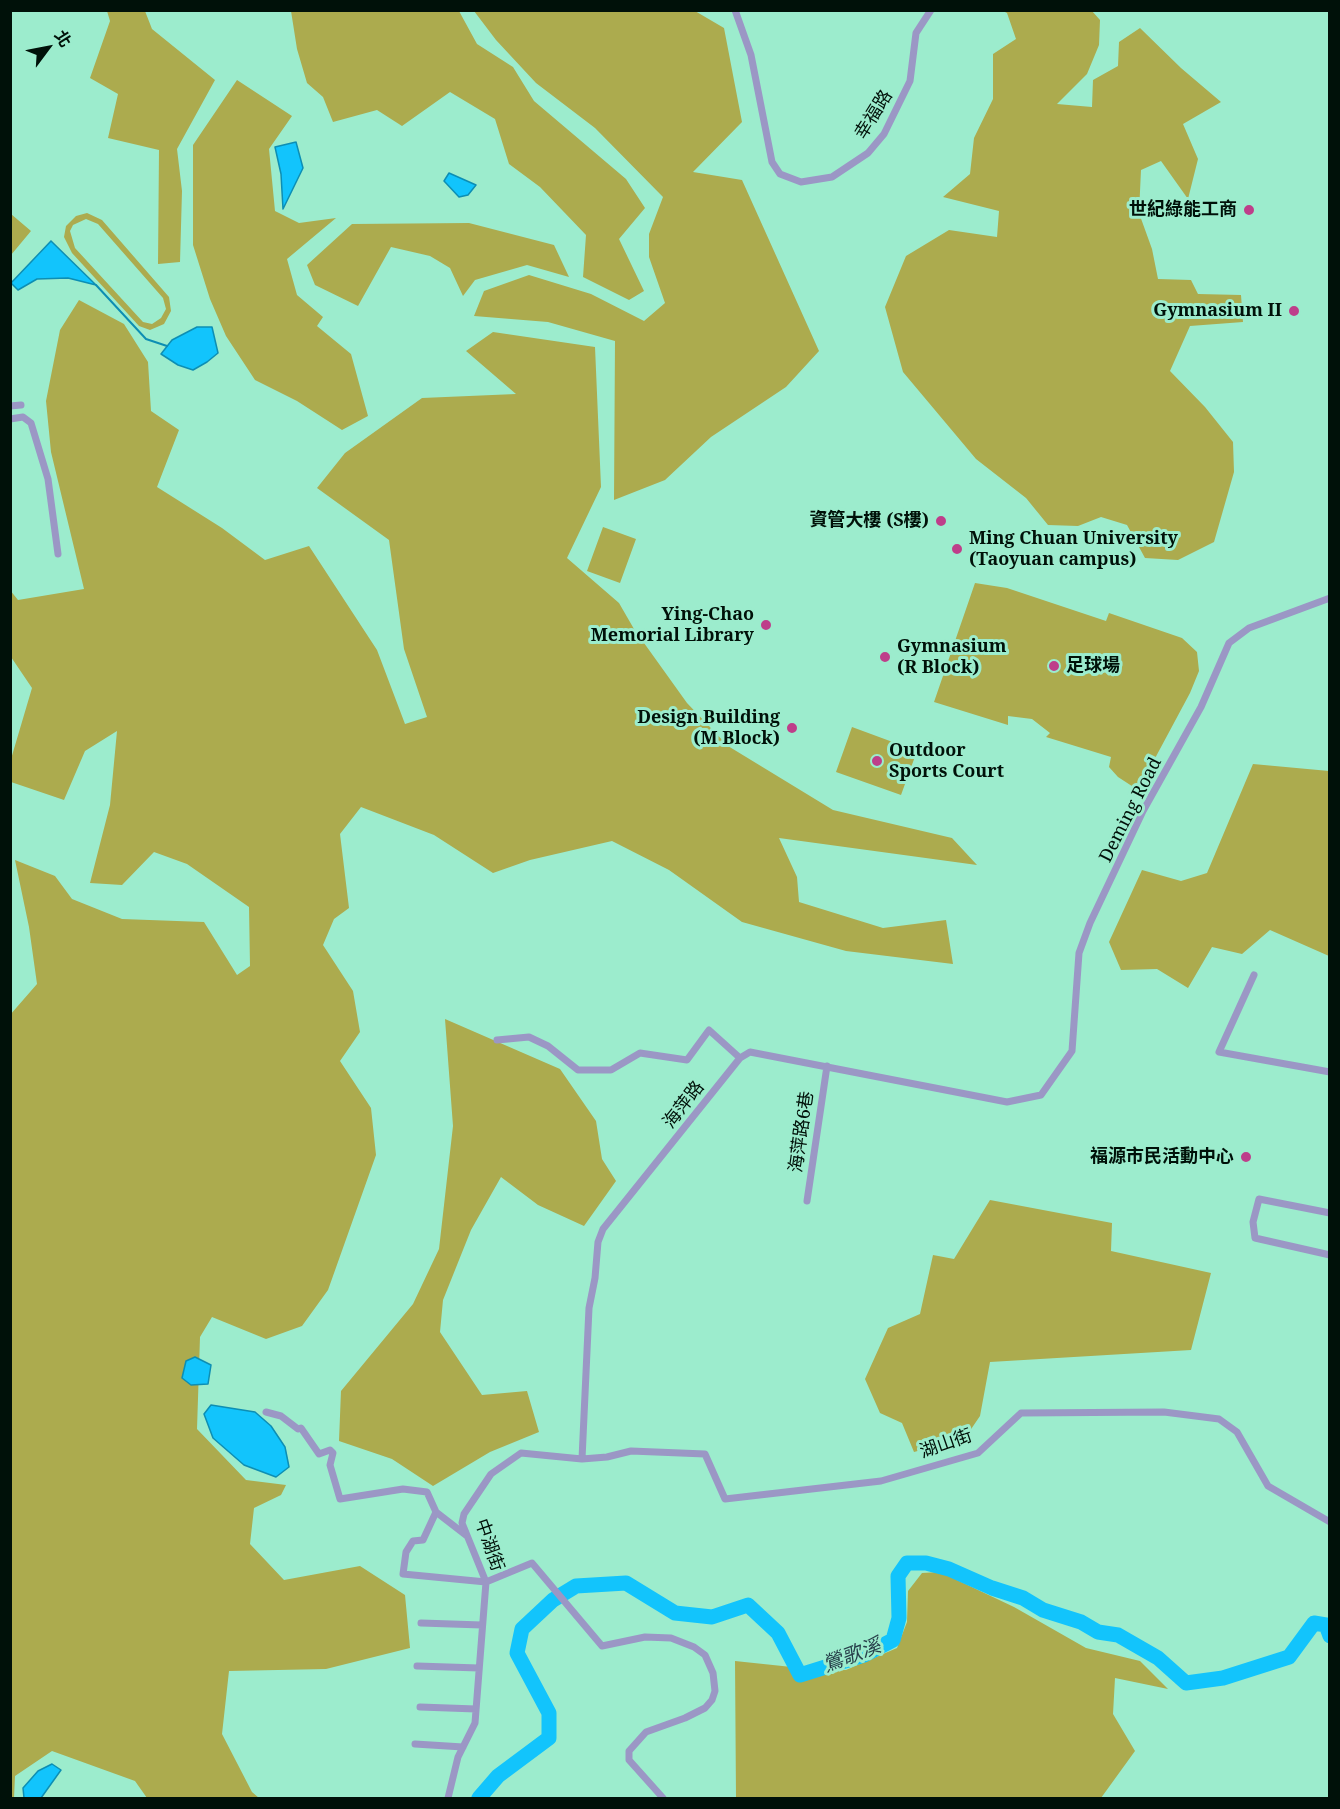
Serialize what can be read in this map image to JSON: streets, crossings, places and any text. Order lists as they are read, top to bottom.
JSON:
{
  "streets": {
    "street": [
      "幸福路",
      "Deming Road",
      "海萍路",
      "海萍路6巷",
      "湖山街",
      "中湖街"
    ]
  },
  "crossings": [
    ["Deming Road", "海萍路6巷"],
    ["海萍路", "湖山街"],
    ["海萍路", "中湖街"],
    ["湖山街", "中湖街"]
  ],
  "water": ["鶯歌溪"],
  "places": [
    "世紀綠能工商",
    "Gymnasium II",
    "資管大樓 (S樓)",
    "Ming Chuan University (Taoyuan campus)",
    "Ying-Chao Memorial Library",
    "Gymnasium (R Block)",
    "足球場",
    "Design Building (M Block)",
    "Outdoor Sports Court",
    "福源市民活動中心"
  ],
  "north": "top right"
}
